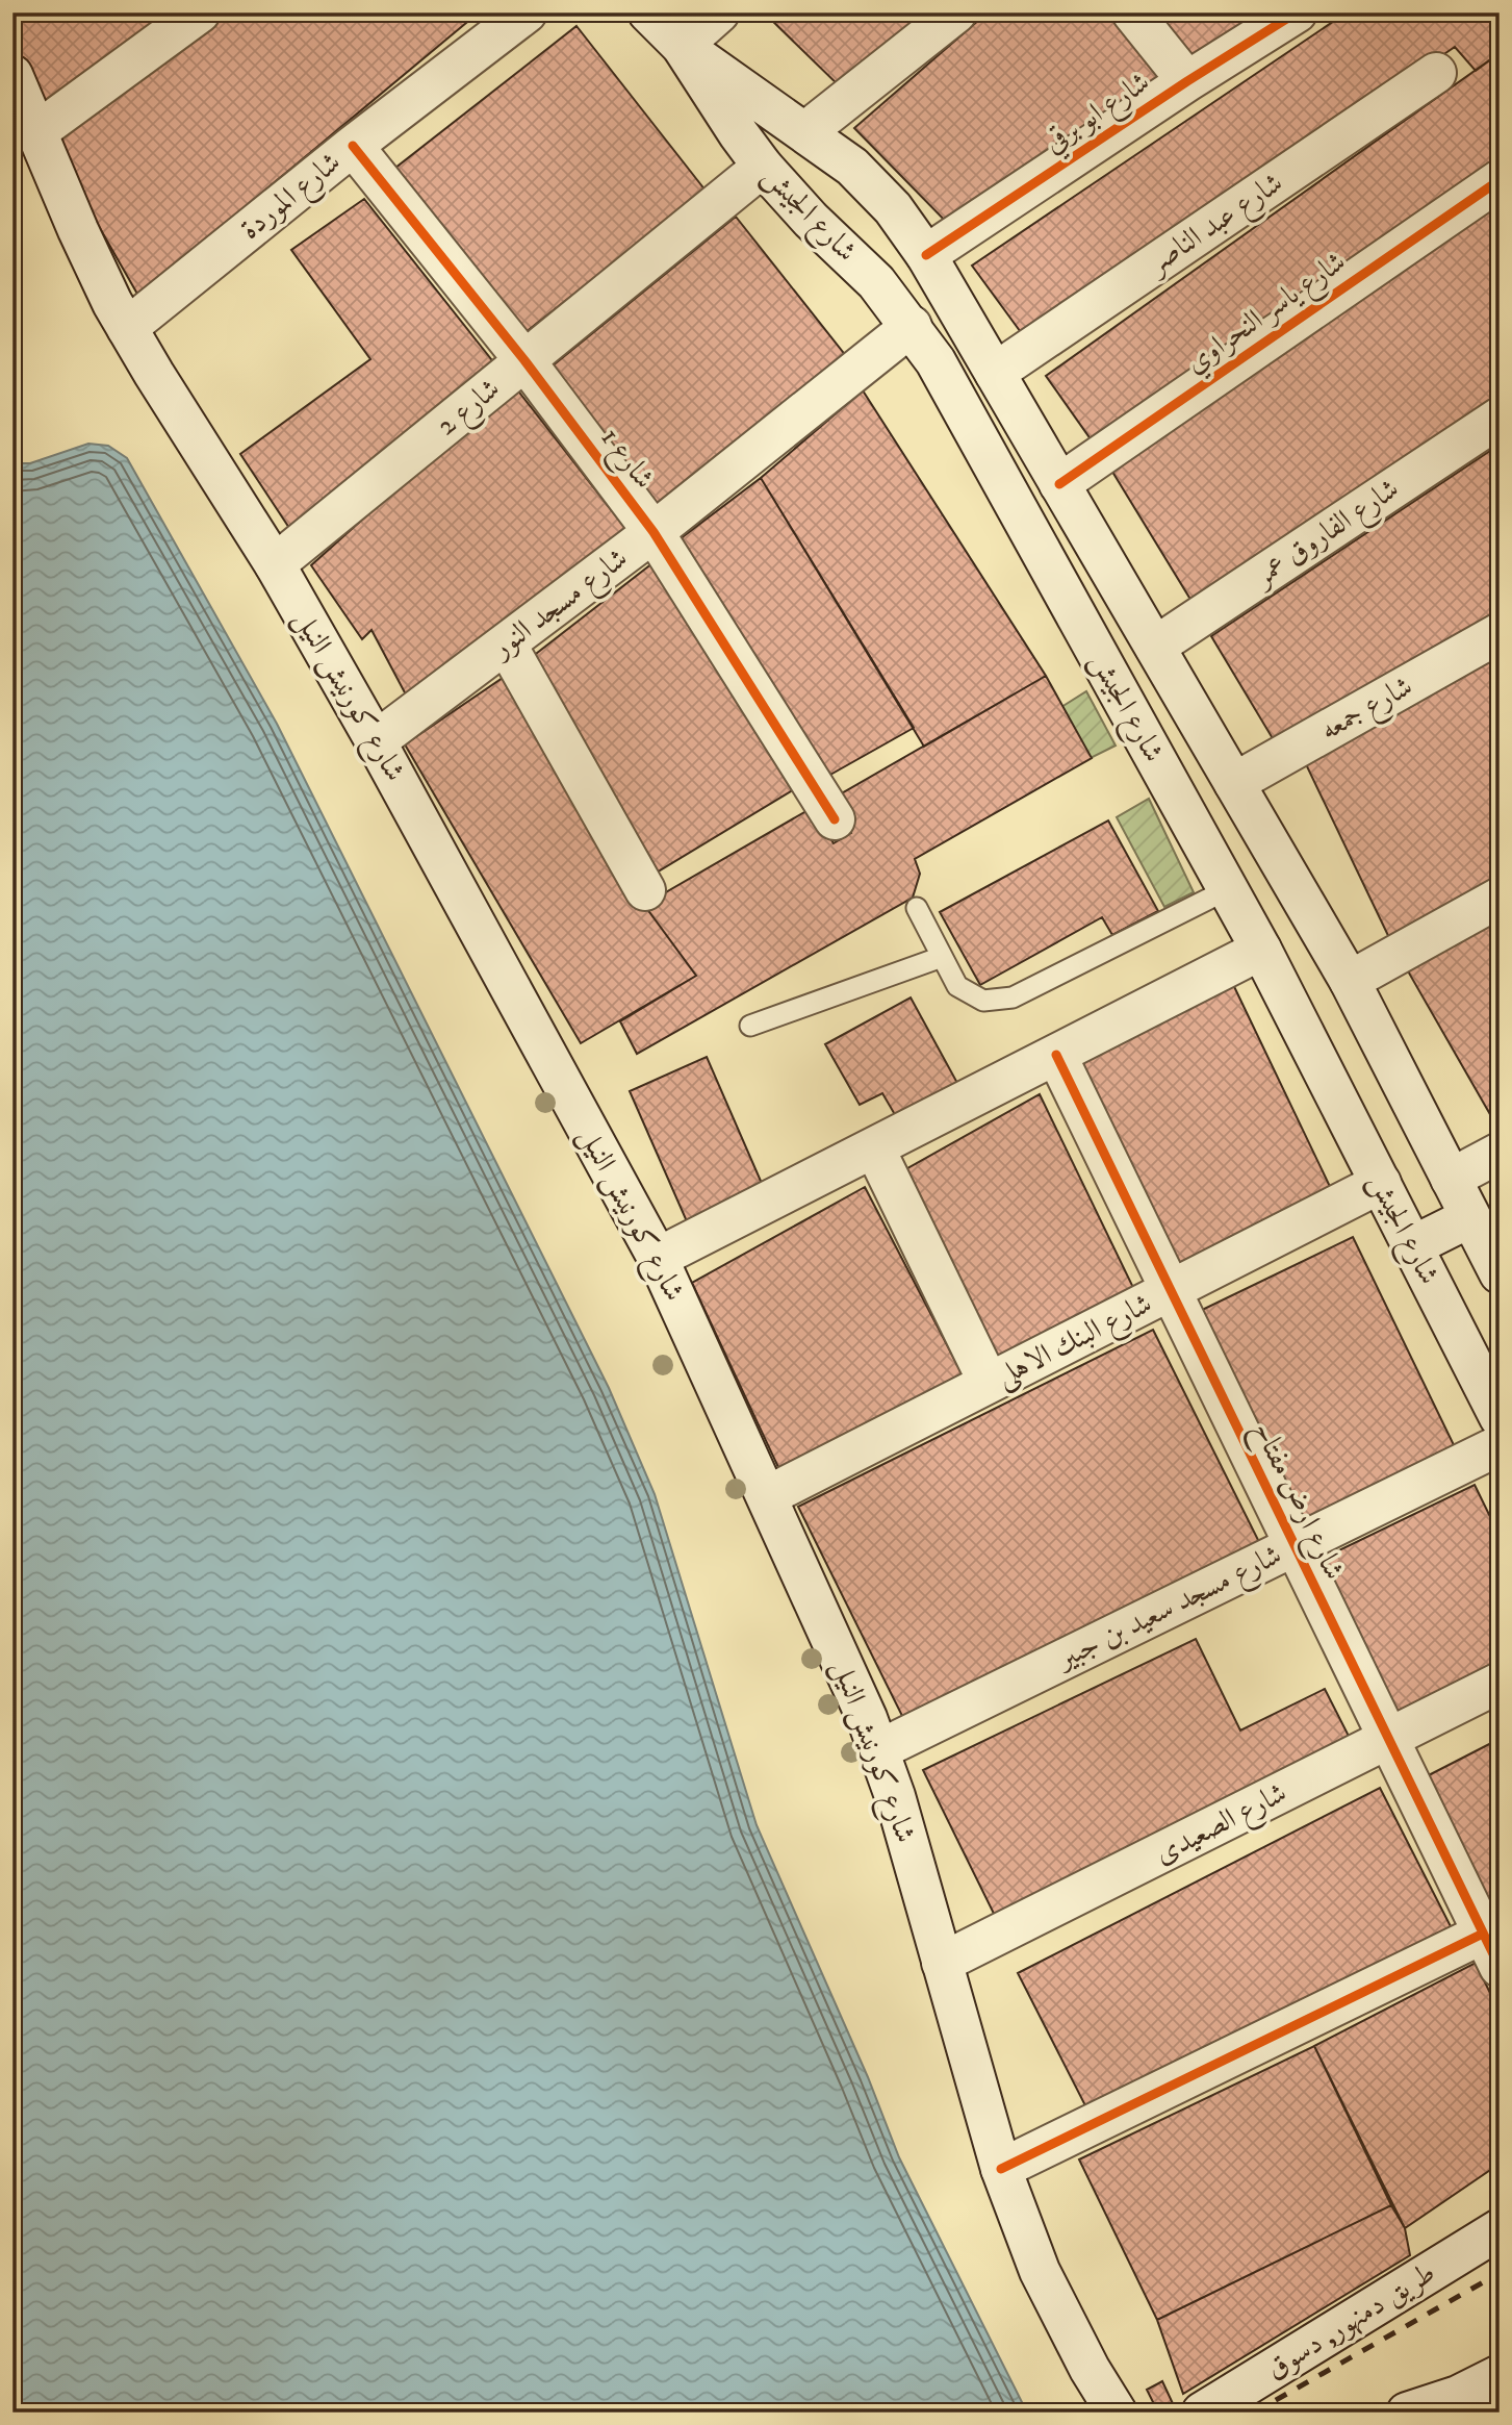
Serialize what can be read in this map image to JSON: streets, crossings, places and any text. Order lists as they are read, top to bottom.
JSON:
{
  "streets": {
    "street": [
      "شارع ابو برقي",
      "شارع الموردة",
      "شارع الجيش",
      "شارع عبد الناصر",
      "شارع ياسر النحراوي",
      "شارع 2",
      "شارع 1",
      "شارع الفاروق عمر",
      "شارع مسجد النور",
      "شارع كورنيش النيل",
      "شارع جمعه",
      "شارع البنك الاهلى",
      "شارع ارض مفتاح",
      "شارع مسجد سعيد بن جبير",
      "شارع الصعيدى",
      "طريق دمنهور, دسوق"
    ]
  },
  "crossings": [
    ["شارع ابو برقي", "شارع الجيش"],
    ["شارع الموردة", "شارع 1"],
    ["شارع الموردة", "شارع كورنيش النيل"],
    ["شارع الجيش", "شارع عبد الناصر"],
    ["شارع الجيش", "شارع ياسر النحراوي"],
    ["شارع الجيش", "شارع 2"],
    ["شارع الجيش", "شارع الفاروق عمر"],
    ["شارع الجيش", "شارع مسجد النور"],
    ["شارع الجيش", "شارع جمعه"],
    ["شارع الجيش", "شارع البنك الاهلى"],
    ["شارع 2", "شارع 1"],
    ["شارع 2", "شارع كورنيش النيل"],
    ["شارع 1", "شارع مسجد النور"],
    ["شارع مسجد النور", "شارع كورنيش النيل"],
    ["شارع كورنيش النيل", "شارع البنك الاهلى"],
    ["شارع كورنيش النيل", "شارع مسجد سعيد بن جبير"],
    ["شارع كورنيش النيل", "شارع الصعيدى"],
    ["شارع البنك الاهلى", "شارع ارض مفتاح"],
    ["شارع ارض مفتاح", "شارع مسجد سعيد بن جبير"],
    ["شارع ارض مفتاح", "شارع الصعيدى"]
  ]
}
